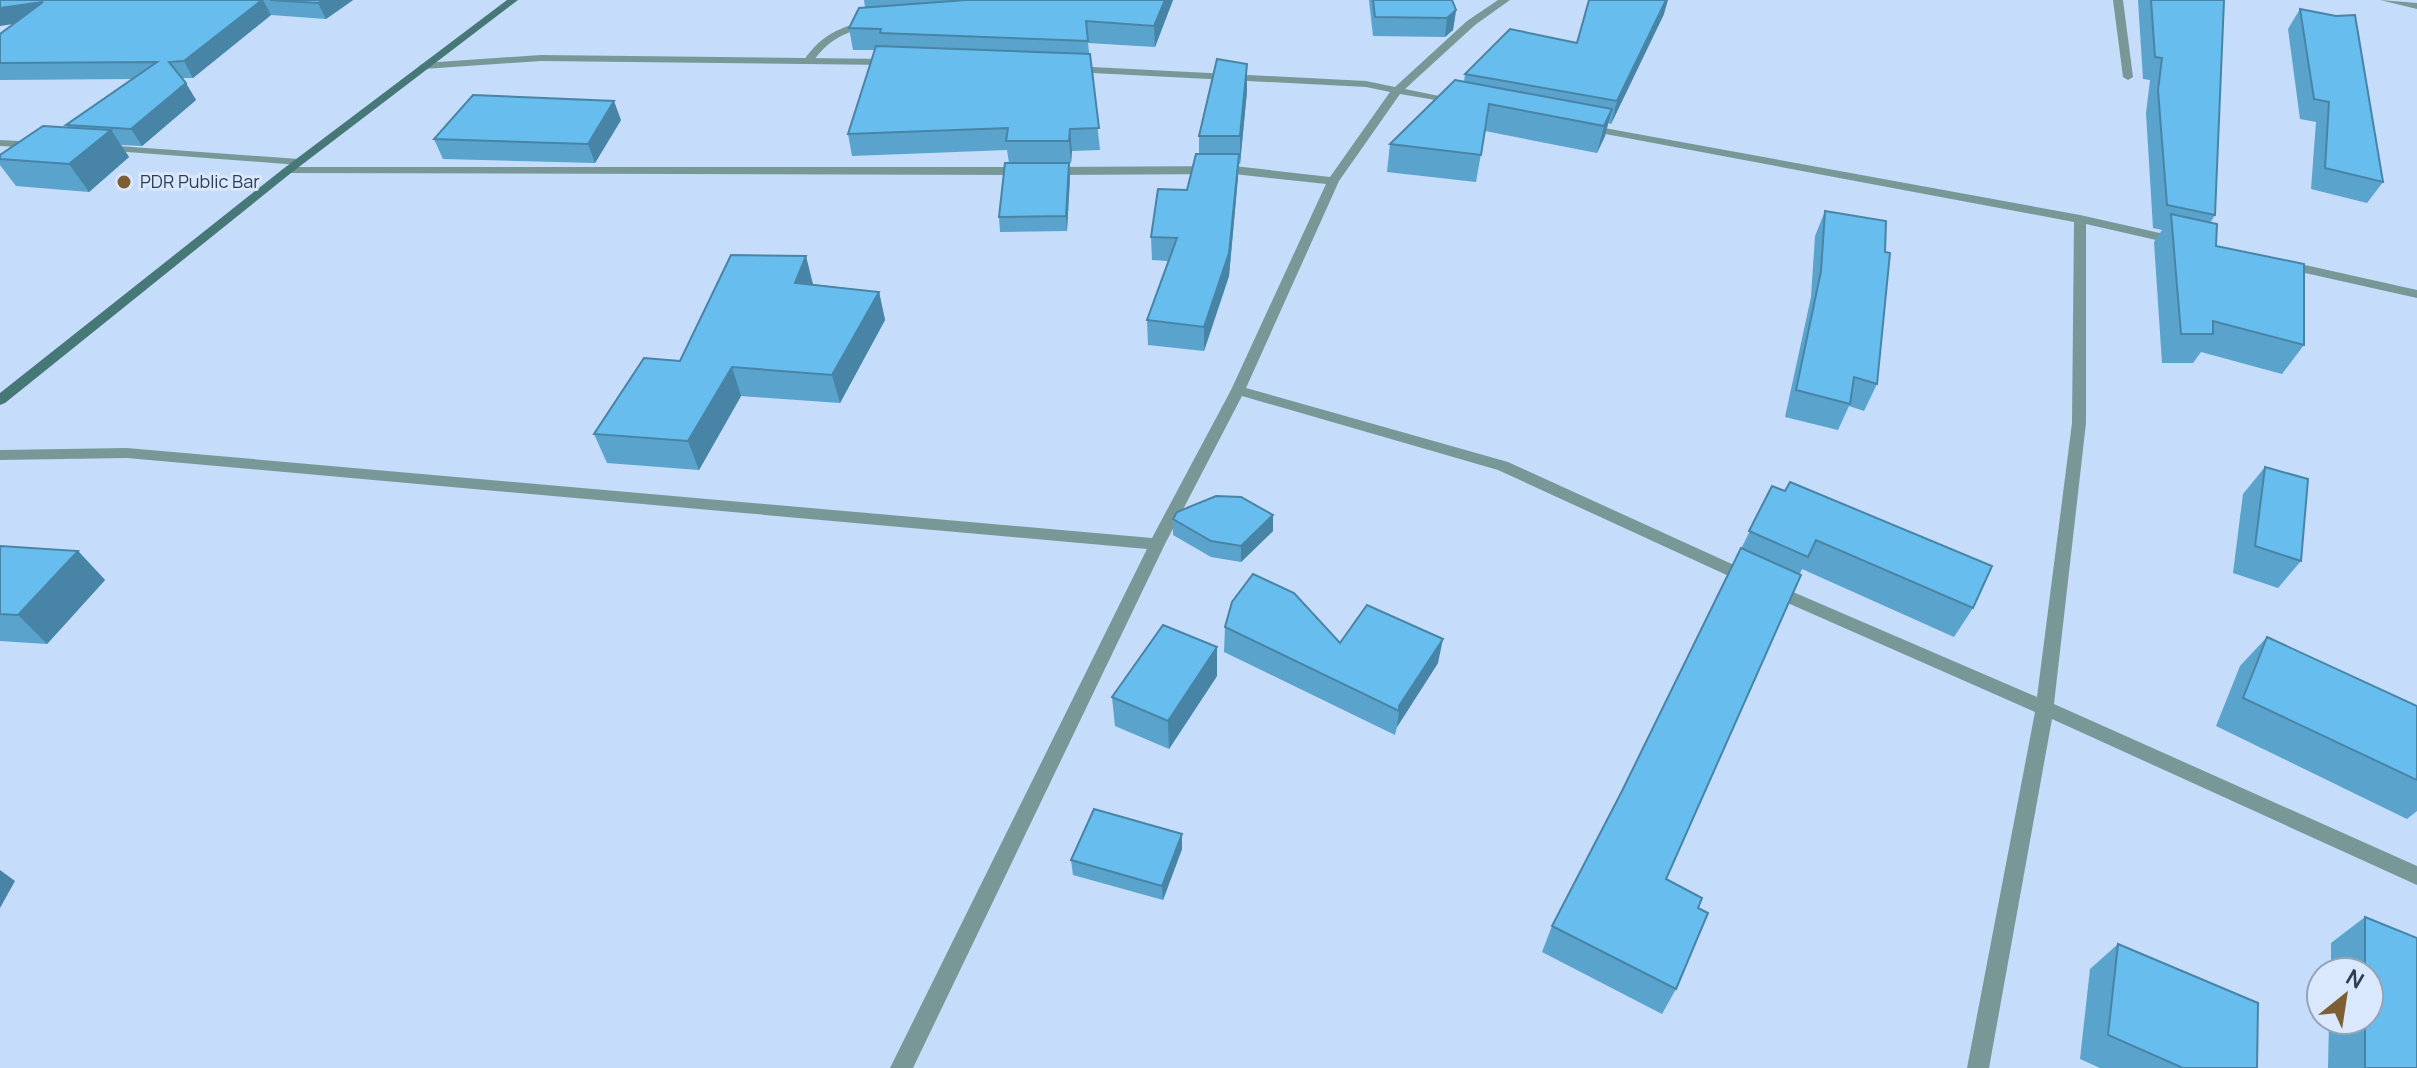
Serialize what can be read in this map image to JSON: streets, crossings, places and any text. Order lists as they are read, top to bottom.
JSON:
{
  "places": ["PDR Public Bar"],
  "north": "top right"
}
